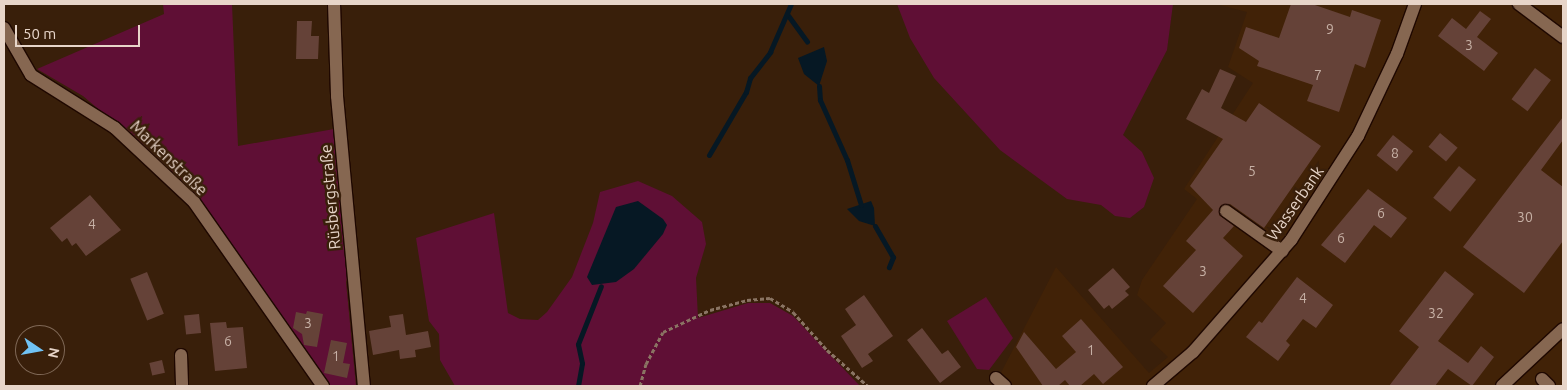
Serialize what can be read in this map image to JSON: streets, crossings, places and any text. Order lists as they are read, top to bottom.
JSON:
{
  "streets": {
    "street": ["Markenstraße", "Rüsbergstraße", "Wasserbank"]
  },
  "house_numbers": [
    "9",
    "3",
    "7",
    "8",
    "5",
    "6",
    "30",
    "4",
    "6",
    "3",
    "4",
    "32",
    "3",
    "6",
    "1",
    "1"
  ],
  "scale_bar": "50 m",
  "north": "right"
}
